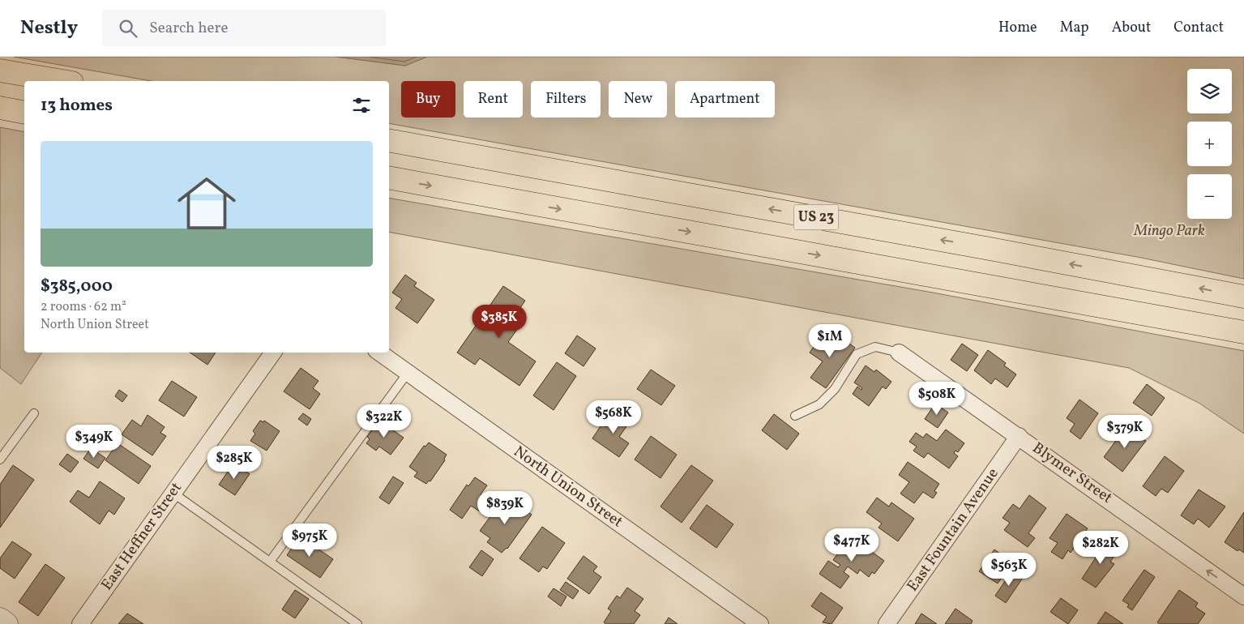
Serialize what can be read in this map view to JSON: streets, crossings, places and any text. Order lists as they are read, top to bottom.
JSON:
{
  "streets": {
    "highway": ["US 23"],
    "street": [
      "Blymer Street",
      "North Union Street",
      "East Fountain Avenue",
      "East Heffner Street"
    ]
  },
  "crossings": [
    ["Blymer Street", "East Fountain Avenue"]
  ],
  "one_way": ["Blymer Street"],
  "parks": ["Mingo Park"],
  "page": {
    "header": "Nestly",
    "search": "Search here",
    "nav": [
      "Home",
      "Map",
      "About",
      "Contact"
    ],
    "map_buttons": ["+", "−"],
    "chip": [
      "Buy",
      "Rent",
      "Filters",
      "New",
      "Apartment"
    ],
    "heading": "13 homes",
    "list": [
      {
        "name": "$385,000",
        "note": "2 rooms · 62 m² · North Union Street"
      }
    ],
    "price": [
      "$385K",
      "$1M",
      "$508K",
      "$568K",
      "$322K",
      "$379K",
      "$349K",
      "$285K",
      "$839K",
      "$975K",
      "$477K",
      "$282K",
      "$563K"
    ]
  }
}
